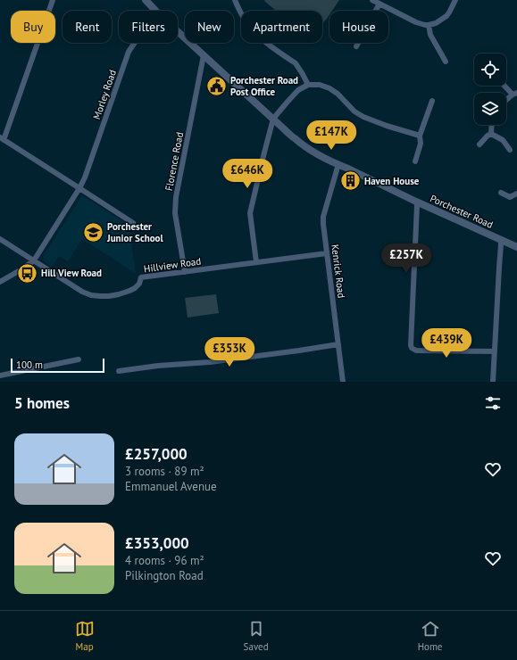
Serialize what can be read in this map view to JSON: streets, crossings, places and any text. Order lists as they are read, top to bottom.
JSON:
{
  "streets": {
    "street": [
      "Morley Road",
      "Florence Road",
      "Porchester Road",
      "Hillview Road",
      "Kenrick Road"
    ]
  },
  "crossings": [
    ["Morley Road", "Hillview Road"],
    ["Florence Road", "Porchester Road"],
    ["Florence Road", "Hillview Road"],
    ["Porchester Road", "Kenrick Road"],
    ["Hillview Road", "Kenrick Road"]
  ],
  "places": {
    "public building": ["Porchester Road Post Office"],
    "building": ["Haven House"],
    "school or university": ["Porchester Junior School"],
    "bus stop": ["Hill View Road"]
  },
  "scale_bar": "100 m",
  "page": {
    "chip": [
      "Buy",
      "Rent",
      "Filters",
      "New",
      "Apartment",
      "House"
    ],
    "price": [
      "£147K",
      "£646K",
      "£257K",
      "£439K",
      "£353K"
    ],
    "scale": "100 m",
    "heading": "5 homes",
    "list": [
      {
        "name": "£257,000",
        "note": "3 rooms · 89 m² · Emmanuel Avenue"
      },
      {
        "name": "£353,000",
        "note": "4 rooms · 96 m² · Pilkington Road"
      }
    ],
    "tabs": ["Map", "Saved", "Home"]
  }
}
